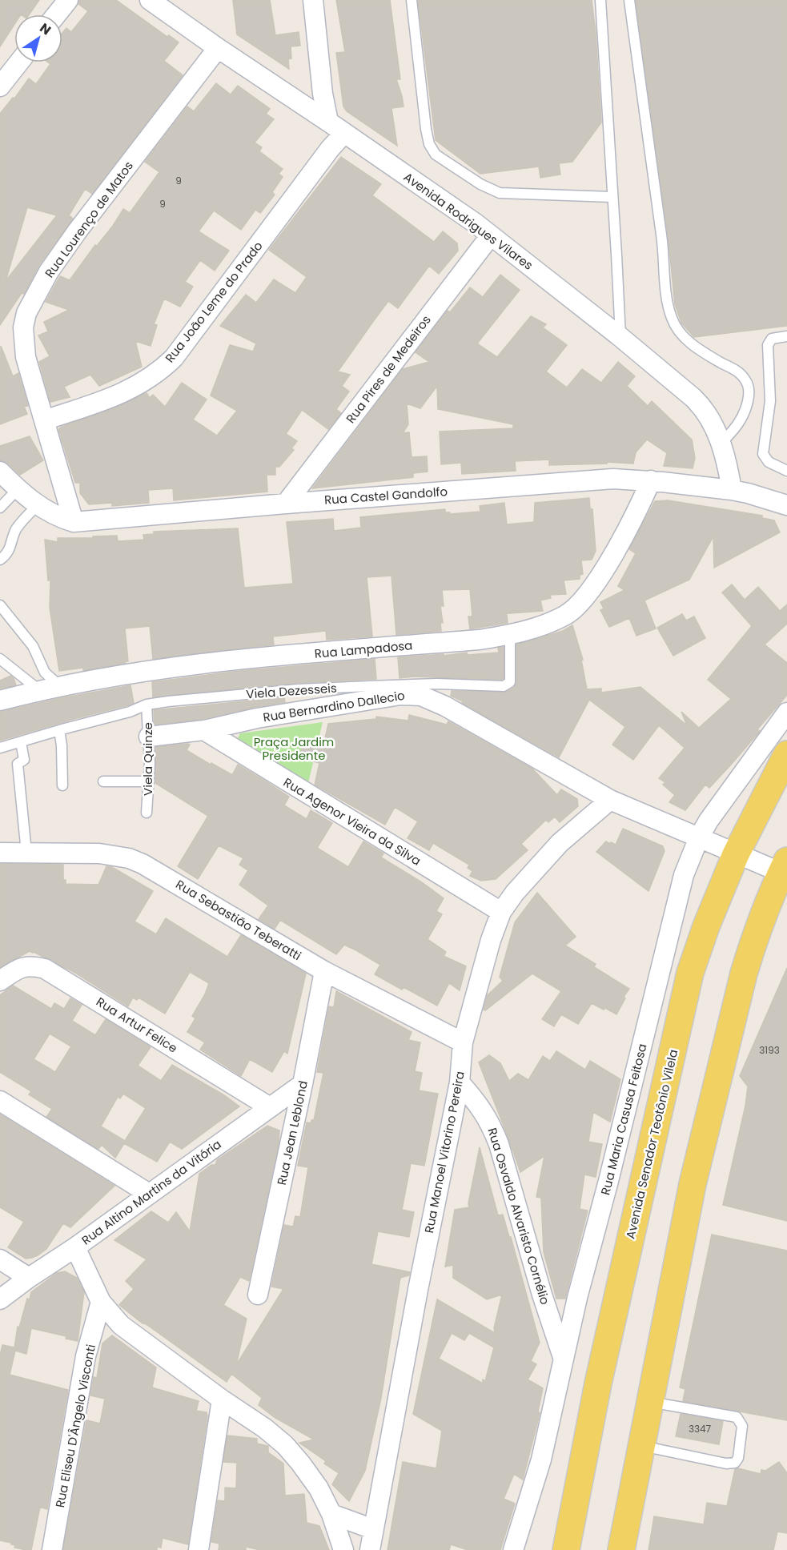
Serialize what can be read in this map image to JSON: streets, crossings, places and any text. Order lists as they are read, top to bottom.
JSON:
{
  "streets": {
    "main road": ["Avenida Senador Teotônio Vilela"],
    "street": [
      "Rua Lourenço de Matos",
      "Avenida Rodrigues Vilares",
      "Rua João Leme do Prado",
      "Rua Pires de Medeiros",
      "Rua Castel Gandolfo",
      "Rua Lampadosa",
      "Rua Bernardino Dallecio",
      "Rua Agenor Vieira da Silva",
      "Rua Sebastião Teberatti",
      "Rua Artur Felice",
      "Rua Maria Casusa Feitosa",
      "Rua Jean Leblond",
      "Rua Manoel Vitorino Pereira",
      "Rua Altino Martins da Vitória",
      "Rua Osvaldo Alvaristo Cornélio",
      "Rua Eliseu D'Ângelo Visconti"
    ],
    "lane": ["Viela Dezesseis", "Viela Quinze"]
  },
  "crossings": [
    ["Rua Lourenço de Matos", "Avenida Rodrigues Vilares"],
    ["Rua Lourenço de Matos", "Rua João Leme do Prado"],
    ["Rua Lourenço de Matos", "Rua Castel Gandolfo"],
    ["Avenida Rodrigues Vilares", "Rua João Leme do Prado"],
    ["Avenida Rodrigues Vilares", "Rua Pires de Medeiros"],
    ["Avenida Rodrigues Vilares", "Rua Castel Gandolfo"],
    ["Rua Pires de Medeiros", "Rua Castel Gandolfo"],
    ["Rua Castel Gandolfo", "Rua Lampadosa"],
    ["Rua Lampadosa", "Viela Dezesseis"],
    ["Viela Dezesseis", "Viela Quinze"],
    ["Rua Bernardino Dallecio", "Viela Quinze"],
    ["Rua Bernardino Dallecio", "Rua Agenor Vieira da Silva"],
    ["Rua Bernardino Dallecio", "Rua Maria Casusa Feitosa"],
    ["Rua Bernardino Dallecio", "Avenida Senador Teotônio Vilela"],
    ["Rua Bernardino Dallecio", "Rua Manoel Vitorino Pereira"],
    ["Rua Agenor Vieira da Silva", "Rua Manoel Vitorino Pereira"],
    ["Rua Sebastião Teberatti", "Rua Jean Leblond"],
    ["Rua Sebastião Teberatti", "Rua Manoel Vitorino Pereira"],
    ["Rua Artur Felice", "Rua Altino Martins da Vitória"],
    ["Rua Maria Casusa Feitosa", "Rua Osvaldo Alvaristo Cornélio"],
    ["Rua Jean Leblond", "Rua Altino Martins da Vitória"],
    ["Rua Manoel Vitorino Pereira", "Rua Osvaldo Alvaristo Cornélio"]
  ],
  "parks": ["Praça Jardim Presidente"],
  "house_numbers": [
    "9",
    "9",
    "3193",
    "3347"
  ],
  "north": "top right"
}
